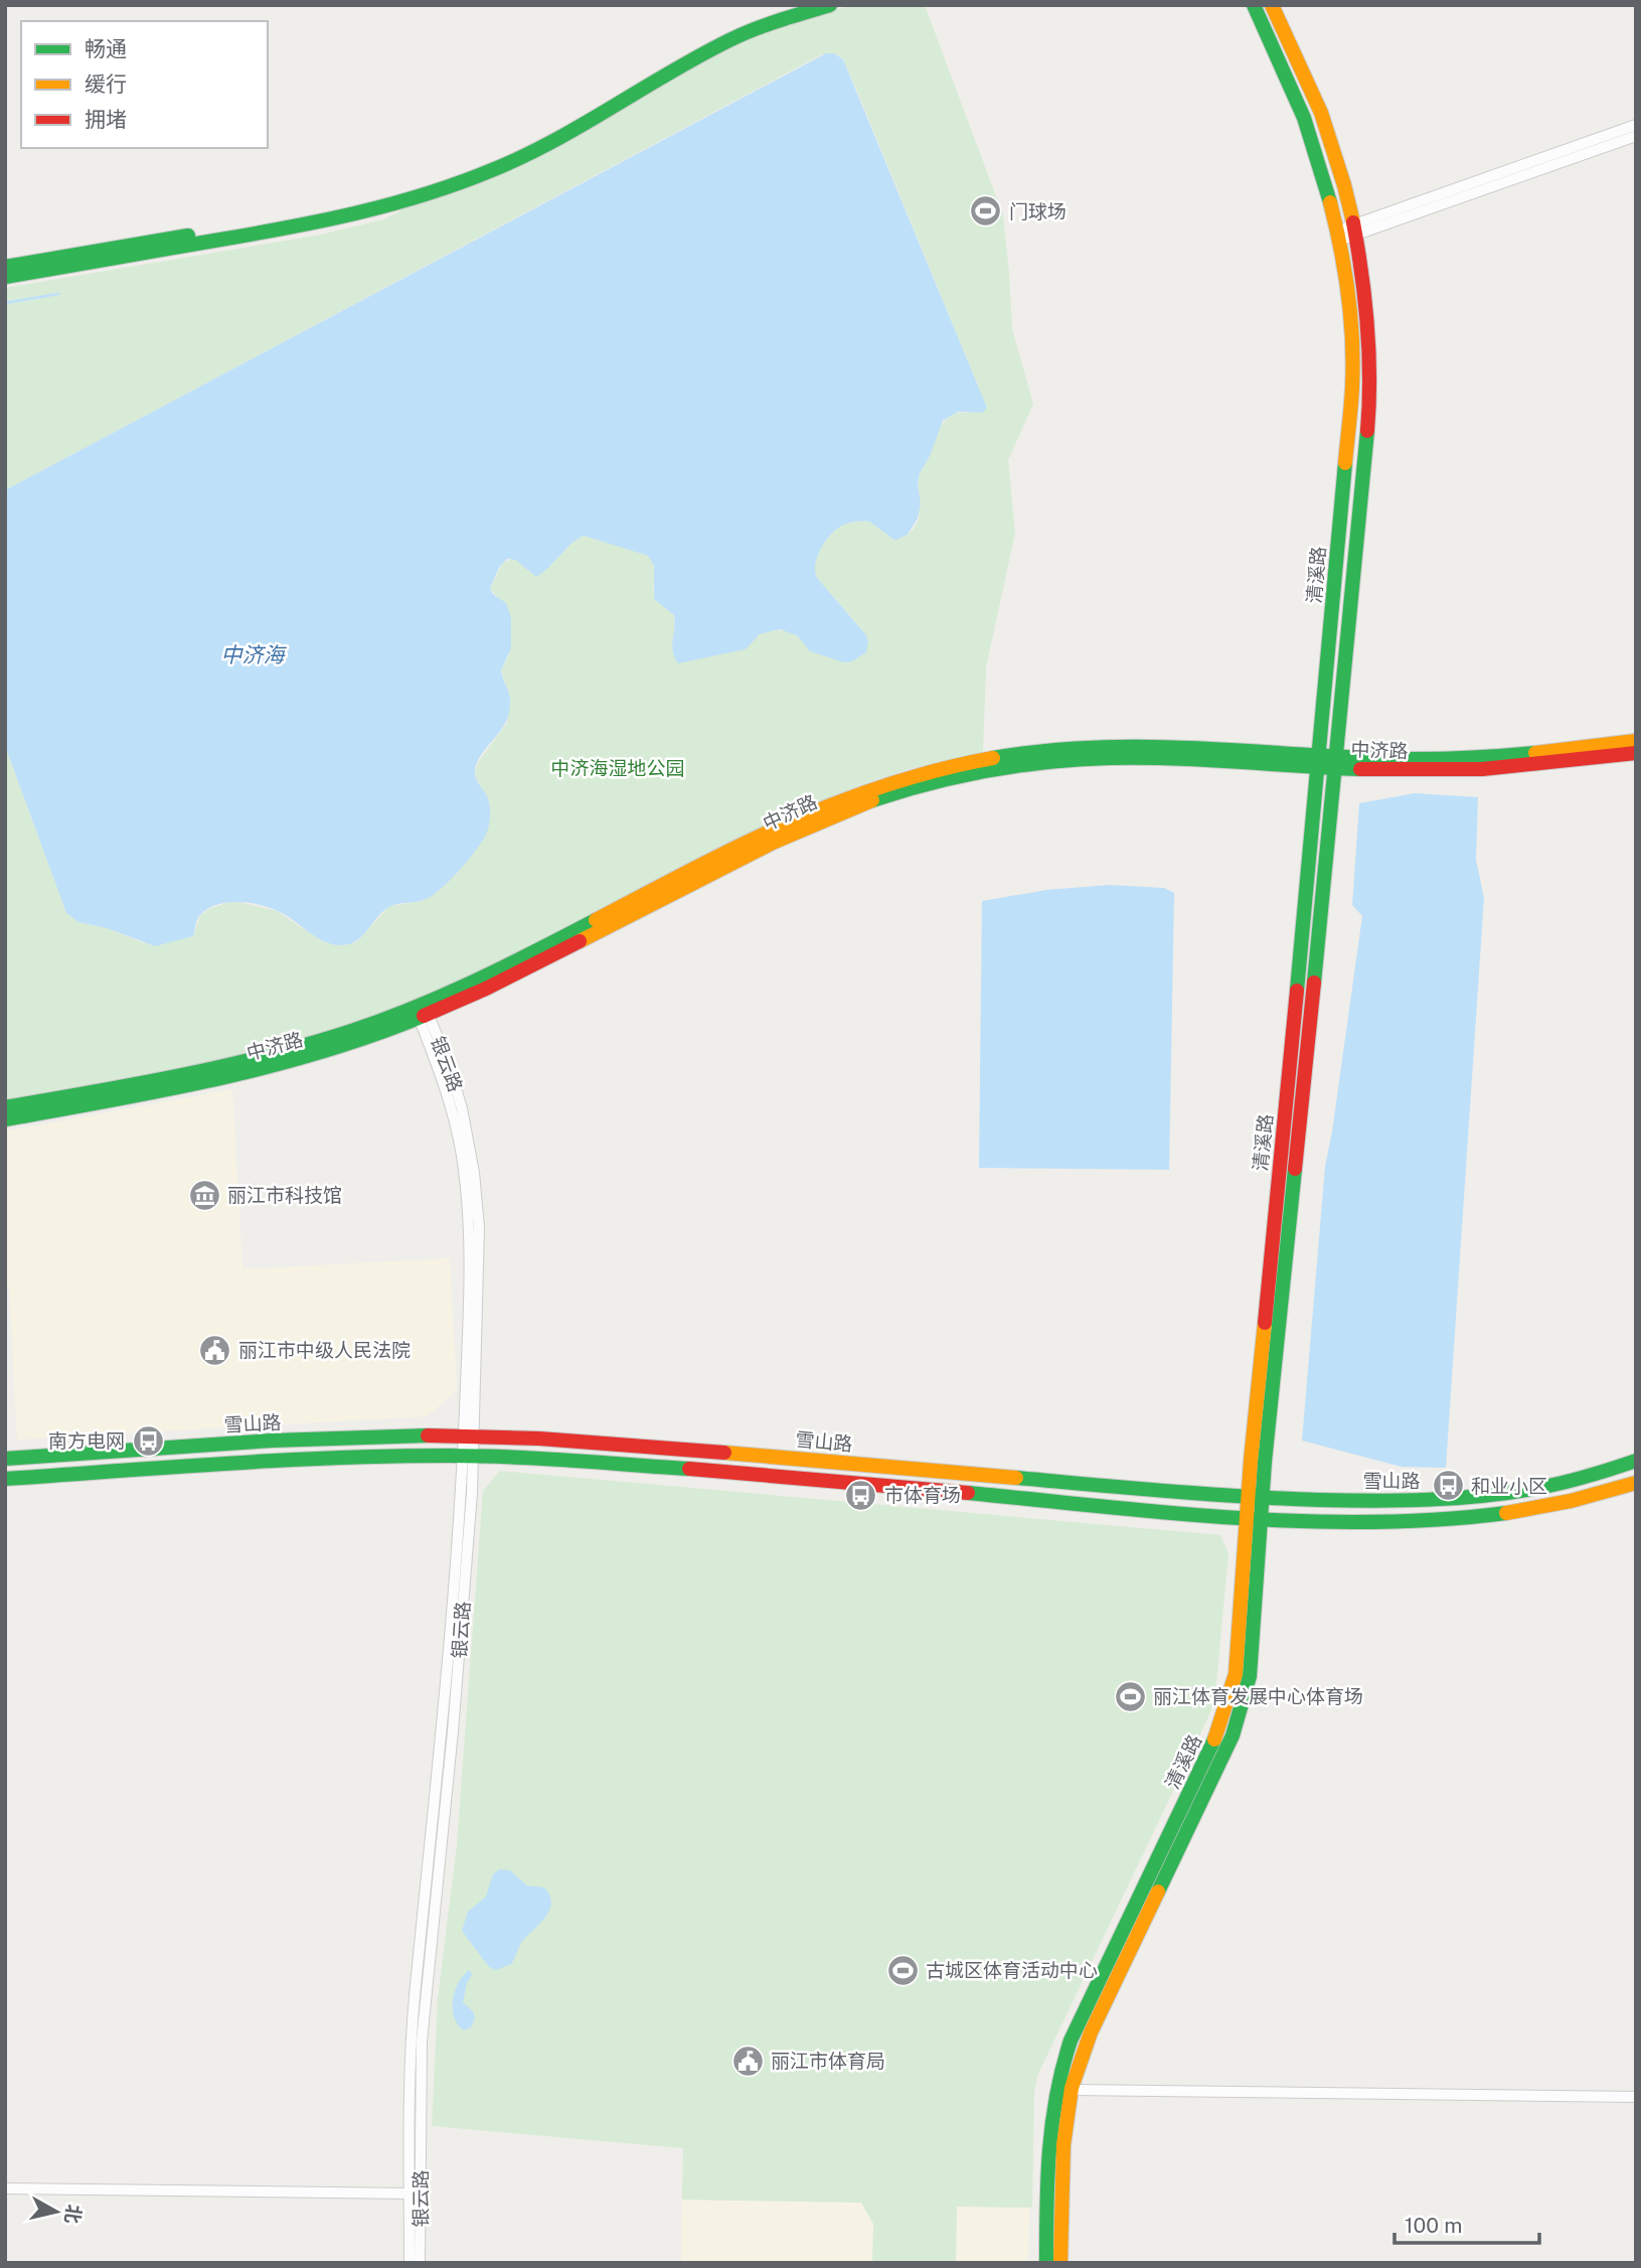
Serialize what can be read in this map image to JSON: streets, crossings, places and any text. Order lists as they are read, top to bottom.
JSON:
{
  "streets": {
    "street": [
      "清溪路",
      "中济路",
      "银云路",
      "雪山路"
    ]
  },
  "crossings": [
    ["清溪路", "中济路"],
    ["清溪路", "雪山路"],
    ["中济路", "银云路"],
    ["银云路", "雪山路"]
  ],
  "water": ["中济海"],
  "parks": ["中济海湿地公园"],
  "places": {
    "sports": ["门球场", "丽江体育发展中心体育场", "古城区体育活动中心"],
    "museum": ["丽江市科技馆"],
    "public building": ["丽江市中级人民法院", "丽江市体育局"],
    "bus stop": ["南方电网", "和业小区", "市体育场"]
  },
  "legend": ["畅通", "缓行", "拥堵"],
  "scale_bar": "100 m",
  "north": "right"
}
